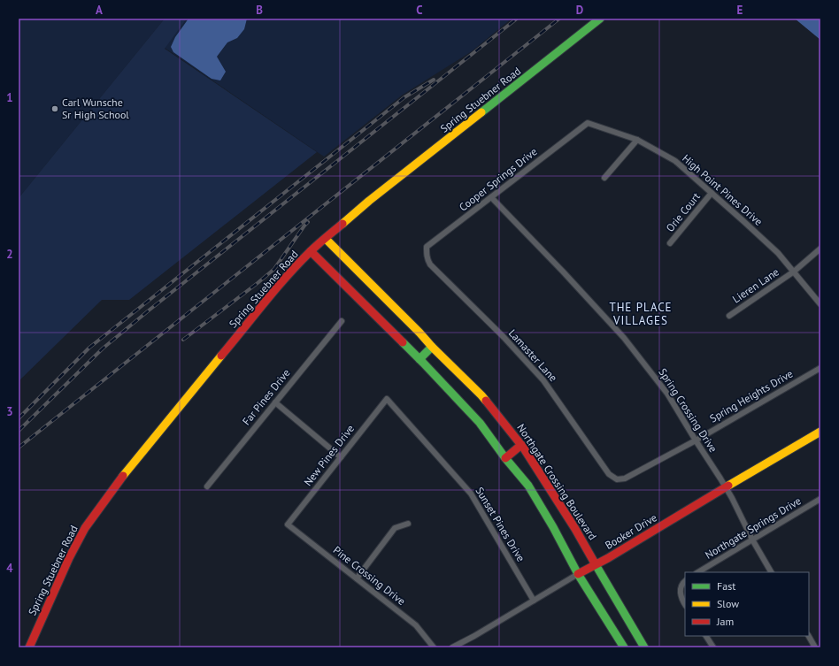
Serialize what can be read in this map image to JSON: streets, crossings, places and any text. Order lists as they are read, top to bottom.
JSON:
{
  "streets": {
    "main road": ["Spring Stuebner Road", "Northgate Crossing Boulevard", "Booker Drive"],
    "street": [
      "Cooper Springs Drive",
      "High Point Pines Drive",
      "Orie Court",
      "Lieren Lane",
      "Lamaster Lane",
      "Spring Heights Drive",
      "Far Pines Drive",
      "Spring Crossing Drive",
      "New Pines Drive",
      "Sunset Pines Drive",
      "Northgate Springs Drive",
      "Pine Crossing Drive"
    ]
  },
  "crossings": [
    ["Spring Stuebner Road", "Northgate Crossing Boulevard"],
    ["Cooper Springs Drive", "High Point Pines Drive"],
    ["Cooper Springs Drive", "Lamaster Lane"],
    ["Cooper Springs Drive", "Spring Crossing Drive"],
    ["High Point Pines Drive", "Orie Court"],
    ["High Point Pines Drive", "Lieren Lane"],
    ["Lamaster Lane", "Spring Heights Drive"],
    ["Spring Heights Drive", "Spring Crossing Drive"],
    ["Spring Crossing Drive", "Northgate Springs Drive"],
    ["Spring Crossing Drive", "Booker Drive"],
    ["New Pines Drive", "Sunset Pines Drive"],
    ["New Pines Drive", "Pine Crossing Drive"],
    ["Northgate Crossing Boulevard", "Booker Drive"],
    ["Sunset Pines Drive", "Booker Drive"]
  ],
  "districts": ["THE PLACE VILLAGES"],
  "places": ["Carl Wunsche Sr High School"],
  "legend": ["Fast", "Slow", "Jam"],
  "grid": {
    "columns": [
      "A",
      "B",
      "C",
      "D",
      "E"
    ],
    "rows": [
      "1",
      "2",
      "3",
      "4"
    ]
  }
}
